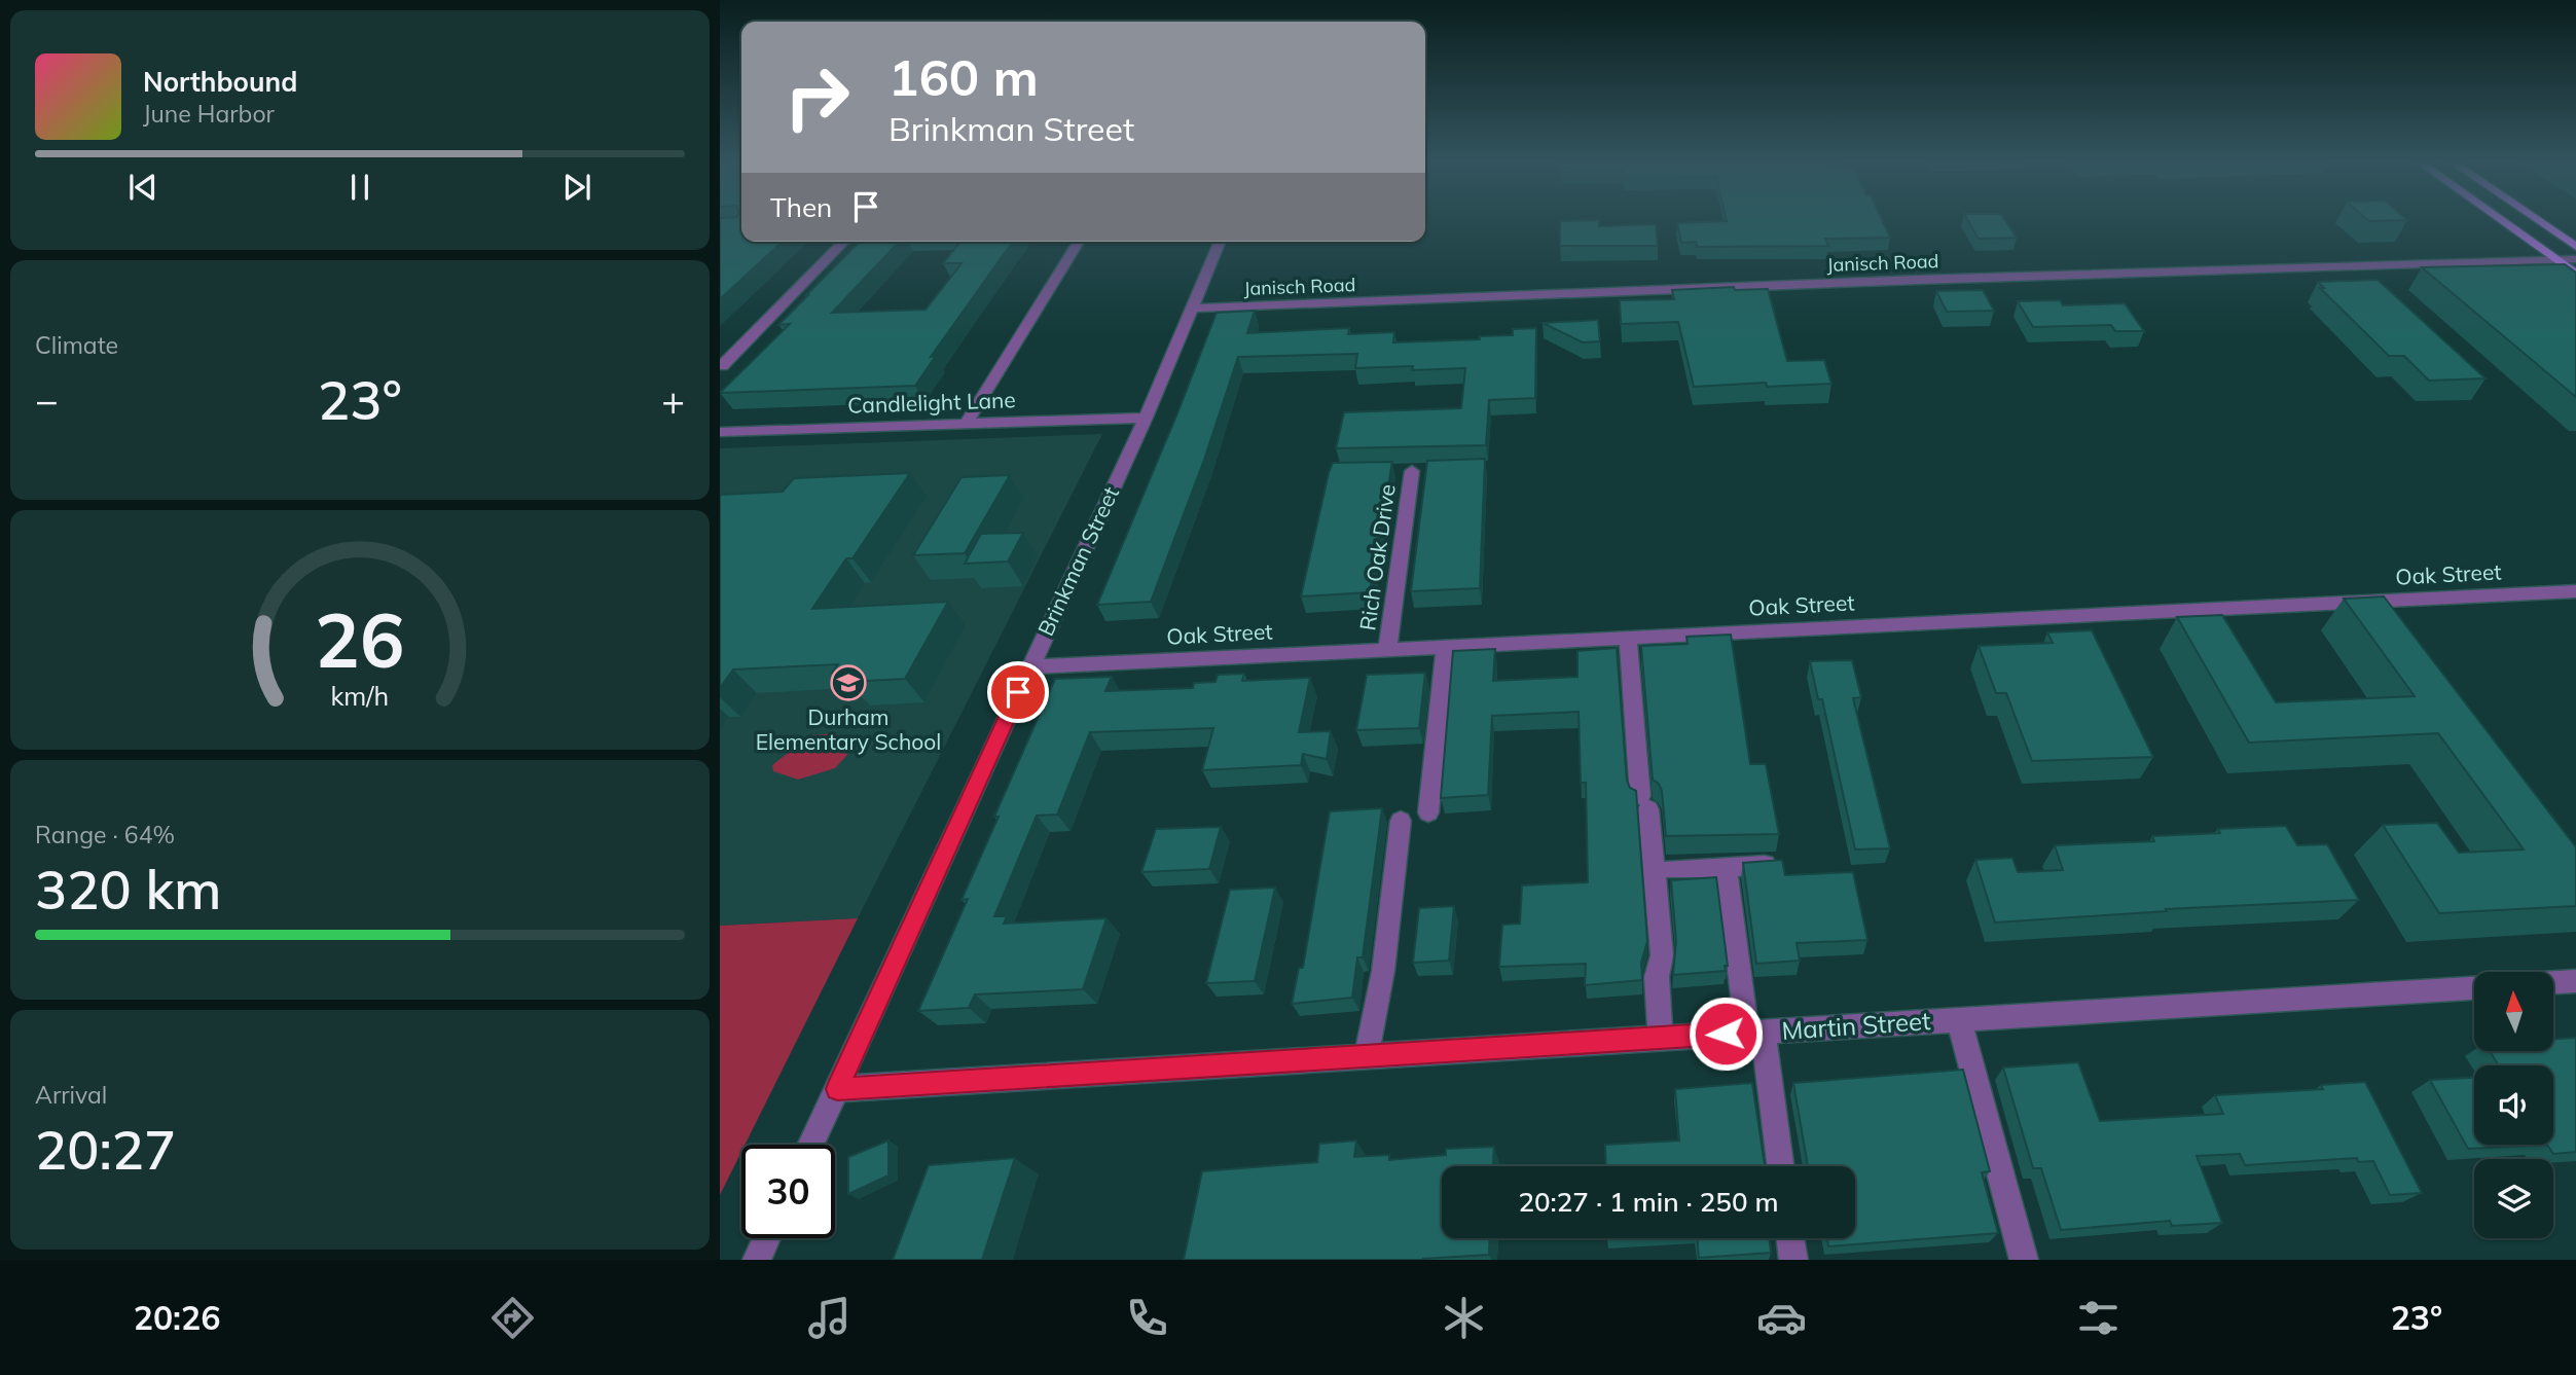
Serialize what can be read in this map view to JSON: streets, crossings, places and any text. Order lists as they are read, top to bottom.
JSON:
{
  "streets": {
    "street": [
      "Janisch Road",
      "Candlelight Lane",
      "Rich Oak Drive",
      "Brinkman Street",
      "Oak Street",
      "Martin Street"
    ]
  },
  "crossings": [
    ["Janisch Road", "Brinkman Street"],
    ["Candlelight Lane", "Brinkman Street"],
    ["Rich Oak Drive", "Oak Street"],
    ["Brinkman Street", "Oak Street"],
    ["Brinkman Street", "Martin Street"]
  ],
  "places": {
    "school or university": ["Durham Elementary School"]
  },
  "north": "top",
  "page": {
    "turn": ["160 m", "Brinkman Street"],
    "song": ["Northbound", "June Harbor"],
    "then": "Then",
    "tile": [
      "Climate",
      ["Range · 64%", "320 km"],
      ["Arrival", "20:27"]
    ],
    "heat": ["−", "23°", "+"],
    "limit": "30",
    "trip": "20:27 · 1 min · 250 m",
    "tabs": ["20:26", "23°"],
    "gauge": ["26", "km/h"]
  }
}
